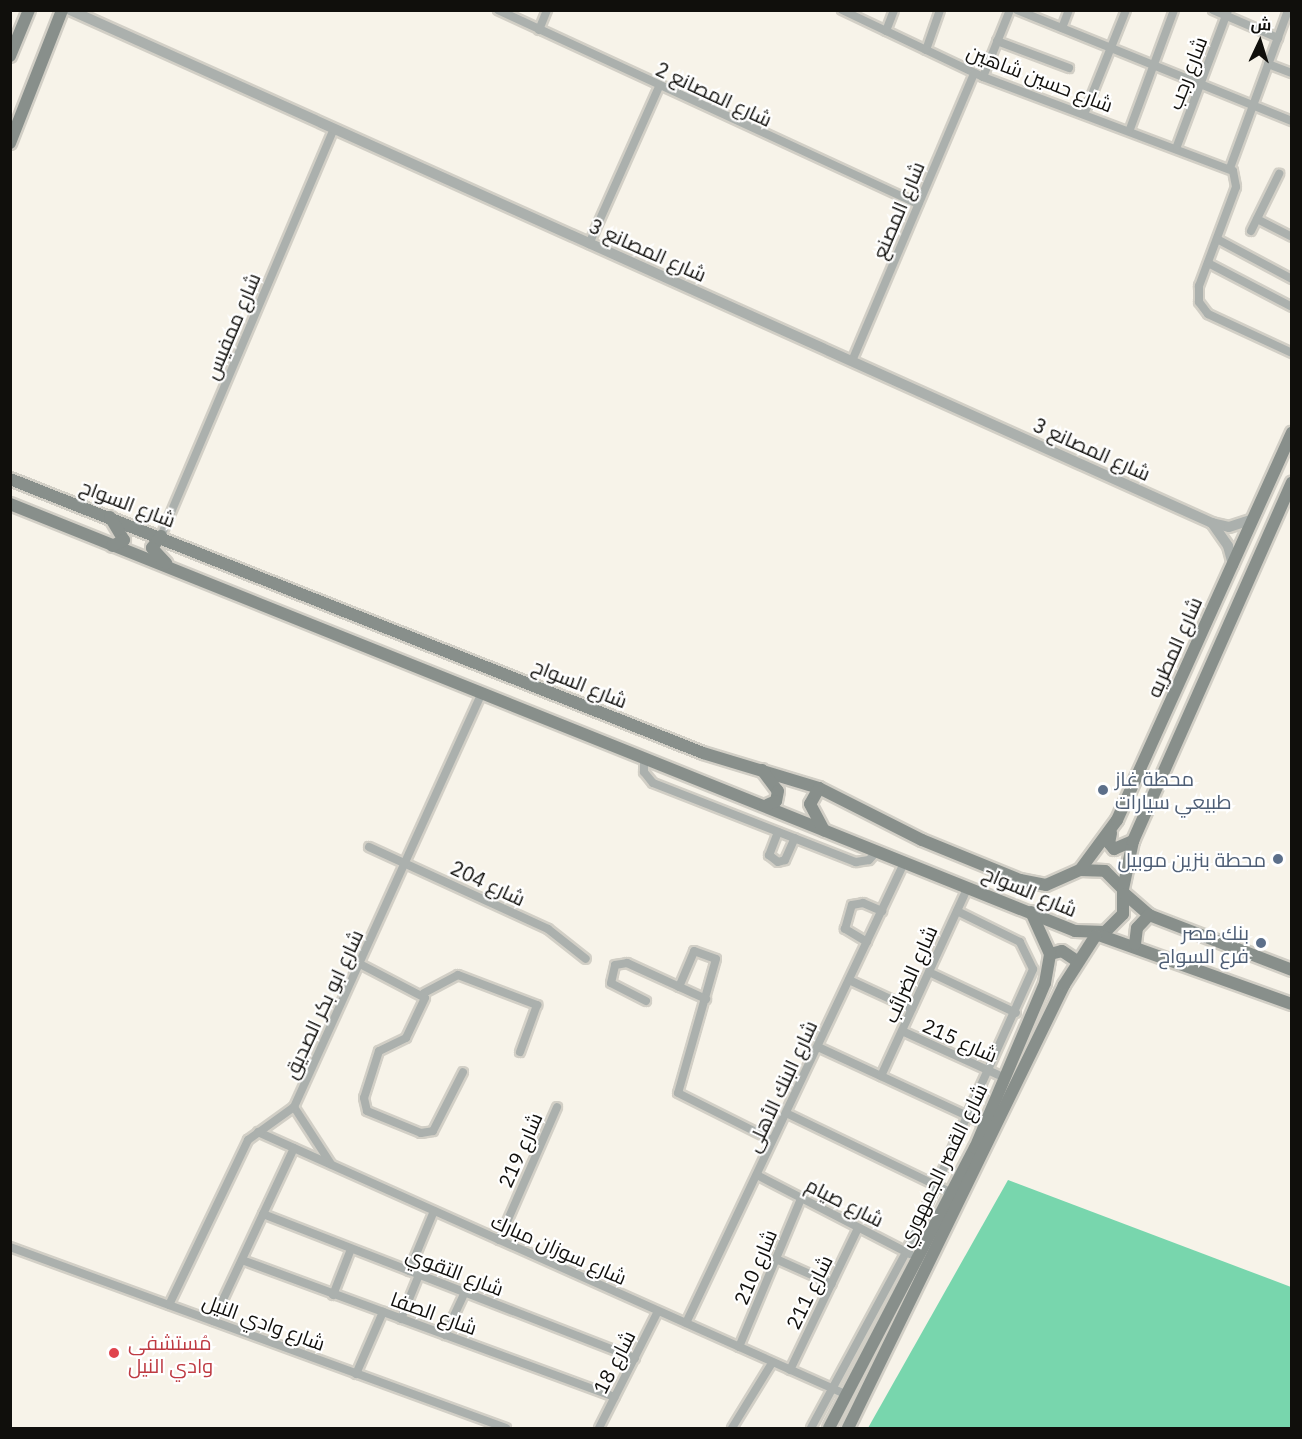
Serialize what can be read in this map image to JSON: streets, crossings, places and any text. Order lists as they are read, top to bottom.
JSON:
{
  "streets": {
    "main road": ["شارع السواح", "شارع المطريه", "شارع القصر الجمهوري"],
    "street": [
      "شارع رجب",
      "شارع حسين شاهين",
      "شارع المصانع 2",
      "شارع المصنع",
      "شارع المصانع 3",
      "شارع ممفيس",
      "شارع 204",
      "شارع الضرائب",
      "شارع ابو بكر الصديق",
      "شارع 215",
      "شارع البنك الأهلى",
      "شارع 219",
      "شارع صيام",
      "شارع سوزان مبارك",
      "شارع 210",
      "شارع التقوي",
      "شارع 211",
      "شارع الصفا",
      "شارع وادي النيل",
      "شارع 18"
    ]
  },
  "crossings": [
    ["شارع رجب", "شارع حسين شاهين"],
    ["شارع حسين شاهين", "شارع المصنع"],
    ["شارع المصانع 2", "شارع المصنع"],
    ["شارع المصنع", "شارع المصانع 3"],
    ["شارع المصانع 3", "شارع ممفيس"],
    ["شارع المصانع 3", "شارع المطريه"],
    ["شارع ممفيس", "شارع السواح"],
    ["شارع السواح", "شارع المطريه"],
    ["شارع السواح", "شارع الضرائب"],
    ["شارع السواح", "شارع ابو بكر الصديق"],
    ["شارع السواح", "شارع البنك الأهلى"],
    ["شارع السواح", "شارع القصر الجمهوري"],
    ["شارع 204", "شارع ابو بكر الصديق"],
    ["شارع الضرائب", "شارع 215"],
    ["شارع ابو بكر الصديق", "شارع سوزان مبارك"],
    ["شارع ابو بكر الصديق", "شارع وادي النيل"],
    ["شارع 215", "شارع القصر الجمهوري"],
    ["شارع البنك الأهلى", "شارع صيام"],
    ["شارع البنك الأهلى", "شارع سوزان مبارك"],
    ["شارع 219", "شارع سوزان مبارك"],
    ["شارع القصر الجمهوري", "شارع صيام"],
    ["شارع القصر الجمهوري", "شارع سوزان مبارك"],
    ["شارع صيام", "شارع 210"],
    ["شارع صيام", "شارع 211"],
    ["شارع سوزان مبارك", "شارع 210"],
    ["شارع سوزان مبارك", "شارع 211"],
    ["شارع سوزان مبارك", "شارع 18"],
    ["شارع التقوي", "شارع 18"],
    ["شارع الصفا", "شارع 18"]
  ],
  "places": [
    "محطة غاز طبيعي سيارات",
    "محطة بنزين موبيل",
    "بنك مصر فرع السواح",
    "مُستشفى وادي النيل"
  ],
  "north": "top"
}
